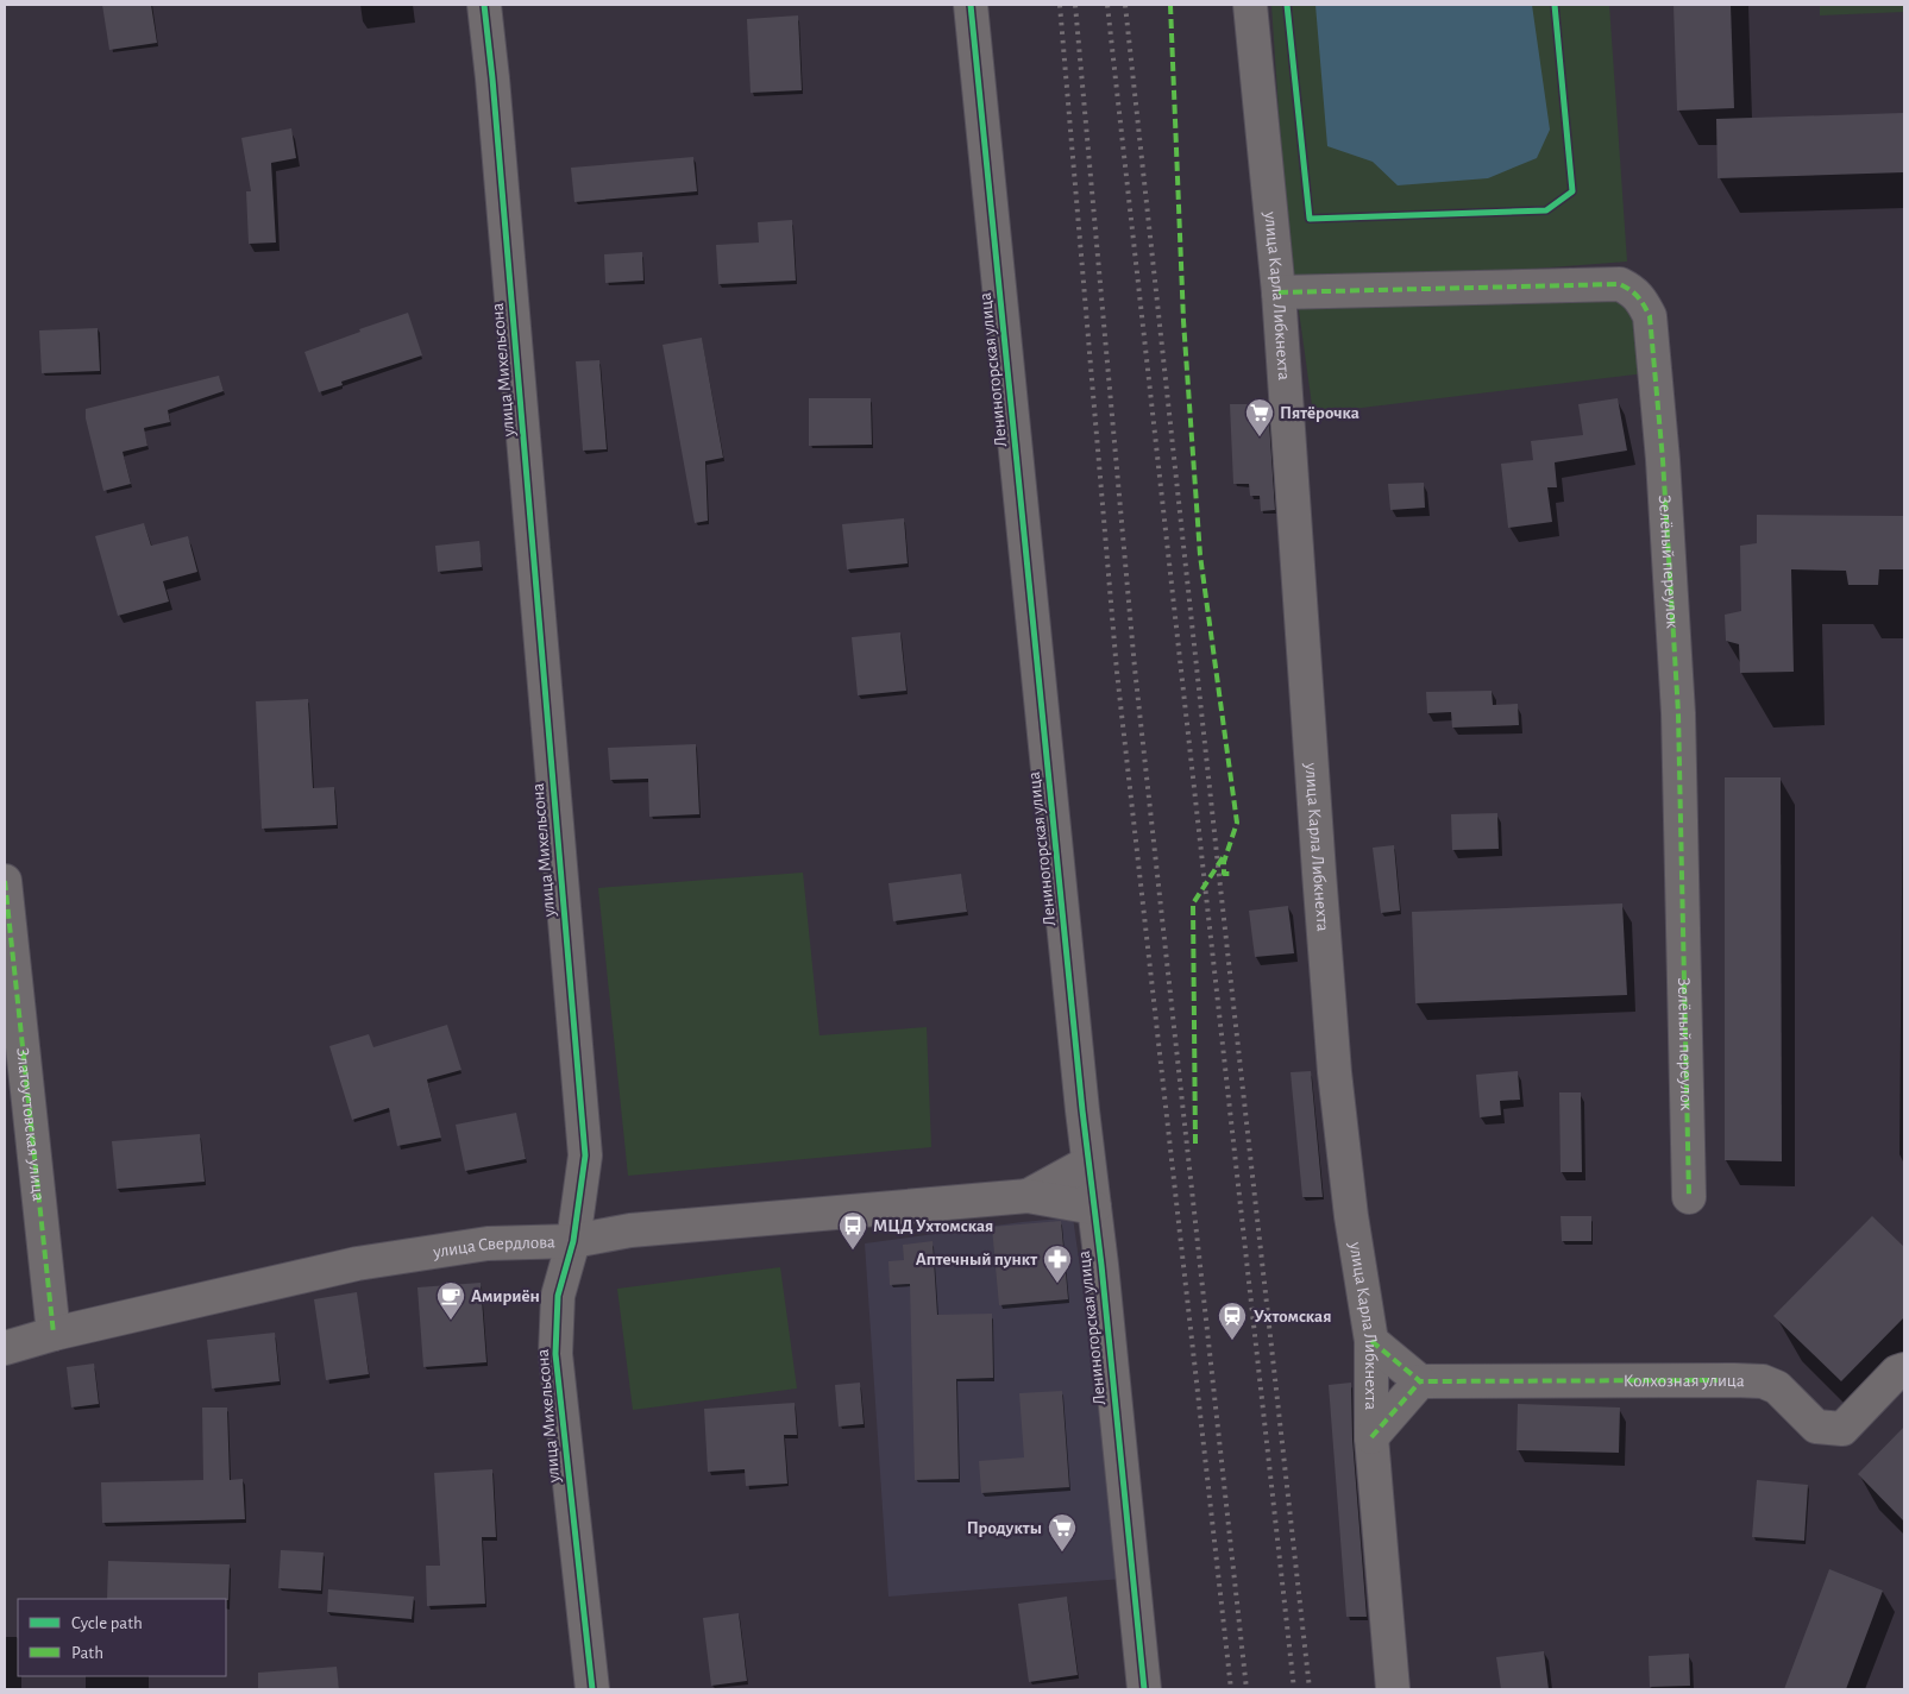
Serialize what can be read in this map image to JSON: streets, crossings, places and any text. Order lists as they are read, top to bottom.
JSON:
{
  "streets": {
    "street": [
      "улица Карла Либкнехта",
      "улица Михельсона",
      "Лениногорская улица",
      "Зелёный переулок",
      "Златоустовская улица",
      "улица Свердлова",
      "Колхозная улица"
    ]
  },
  "crossings": [
    ["улица Карла Либкнехта", "Зелёный переулок"],
    ["улица Михельсона", "улица Свердлова"],
    ["Лениногорская улица", "улица Свердлова"],
    ["Златоустовская улица", "улица Свердлова"]
  ],
  "places": {
    "supermarket": ["Пятёрочка", "Продукты"],
    "bus stop": ["МЦД Ухтомская"],
    "pharmacy": ["Аптечный пункт"],
    "cafe": ["Амириён"],
    "station": ["Ухтомская"]
  },
  "legend": ["Cycle path", "Path"]
}
